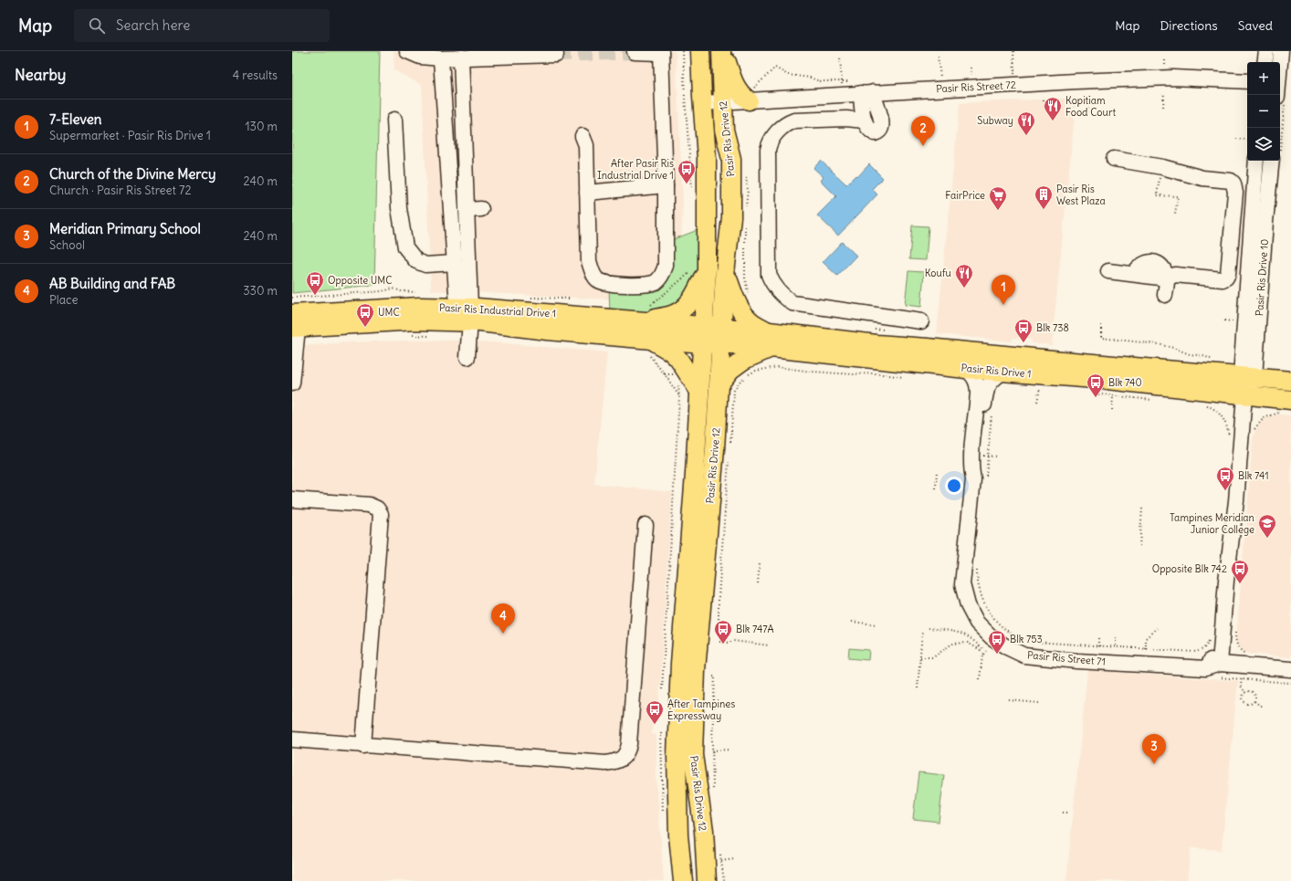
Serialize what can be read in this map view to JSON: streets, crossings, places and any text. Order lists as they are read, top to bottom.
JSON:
{
  "streets": {
    "main road": ["Pasir Ris Drive 12", "Pasir Ris Industrial Drive 1", "Pasir Ris Drive 1"],
    "street": ["Pasir Ris Street 72", "Pasir Ris Drive 10", "Pasir Ris Street 71"]
  },
  "crossings": [
    ["Pasir Ris Street 72", "Pasir Ris Drive 12"],
    ["Pasir Ris Drive 12", "Pasir Ris Industrial Drive 1"],
    ["Pasir Ris Drive 12", "Pasir Ris Drive 1"],
    ["Pasir Ris Drive 10", "Pasir Ris Drive 1"],
    ["Pasir Ris Drive 10", "Pasir Ris Street 71"],
    ["Pasir Ris Industrial Drive 1", "Pasir Ris Drive 1"],
    ["Pasir Ris Drive 1", "Pasir Ris Street 71"]
  ],
  "places": {
    "restaurant": ["Kopitiam Food Court", "Subway", "Koufu"],
    "bus stop": [
      "After Pasir Ris Industrial Drive 1",
      "Opposite UMC",
      "UMC",
      "Blk 738",
      "Blk 740",
      "Blk 741",
      "Opposite Blk 742",
      "Blk 747A",
      "Blk 753",
      "After Tampines Expressway"
    ],
    "building": ["Pasir Ris West Plaza"],
    "supermarket": ["FairPrice"],
    "school or university": ["Tampines Meridian Junior College"]
  },
  "page": {
    "header": "Map",
    "search": "Search here",
    "nav": ["Map", "Directions", "Saved"],
    "heading": ["Nearby", "4 results"],
    "map_buttons": ["+", "−"],
    "list": [
      {
        "mark": "1",
        "name": "7-Eleven",
        "note": "Supermarket · Pasir Ris Drive 1",
        "value": "130 m"
      },
      {
        "mark": "2",
        "name": "Church of the Divine Mercy",
        "note": "Church · Pasir Ris Street 72",
        "value": "240 m"
      },
      {
        "mark": "3",
        "name": "Meridian Primary School",
        "note": "School",
        "value": "240 m"
      },
      {
        "mark": "4",
        "name": "AB Building and FAB",
        "note": "Place",
        "value": "330 m"
      }
    ],
    "pins": [
      "2",
      "1",
      "4",
      "3"
    ]
  }
}
